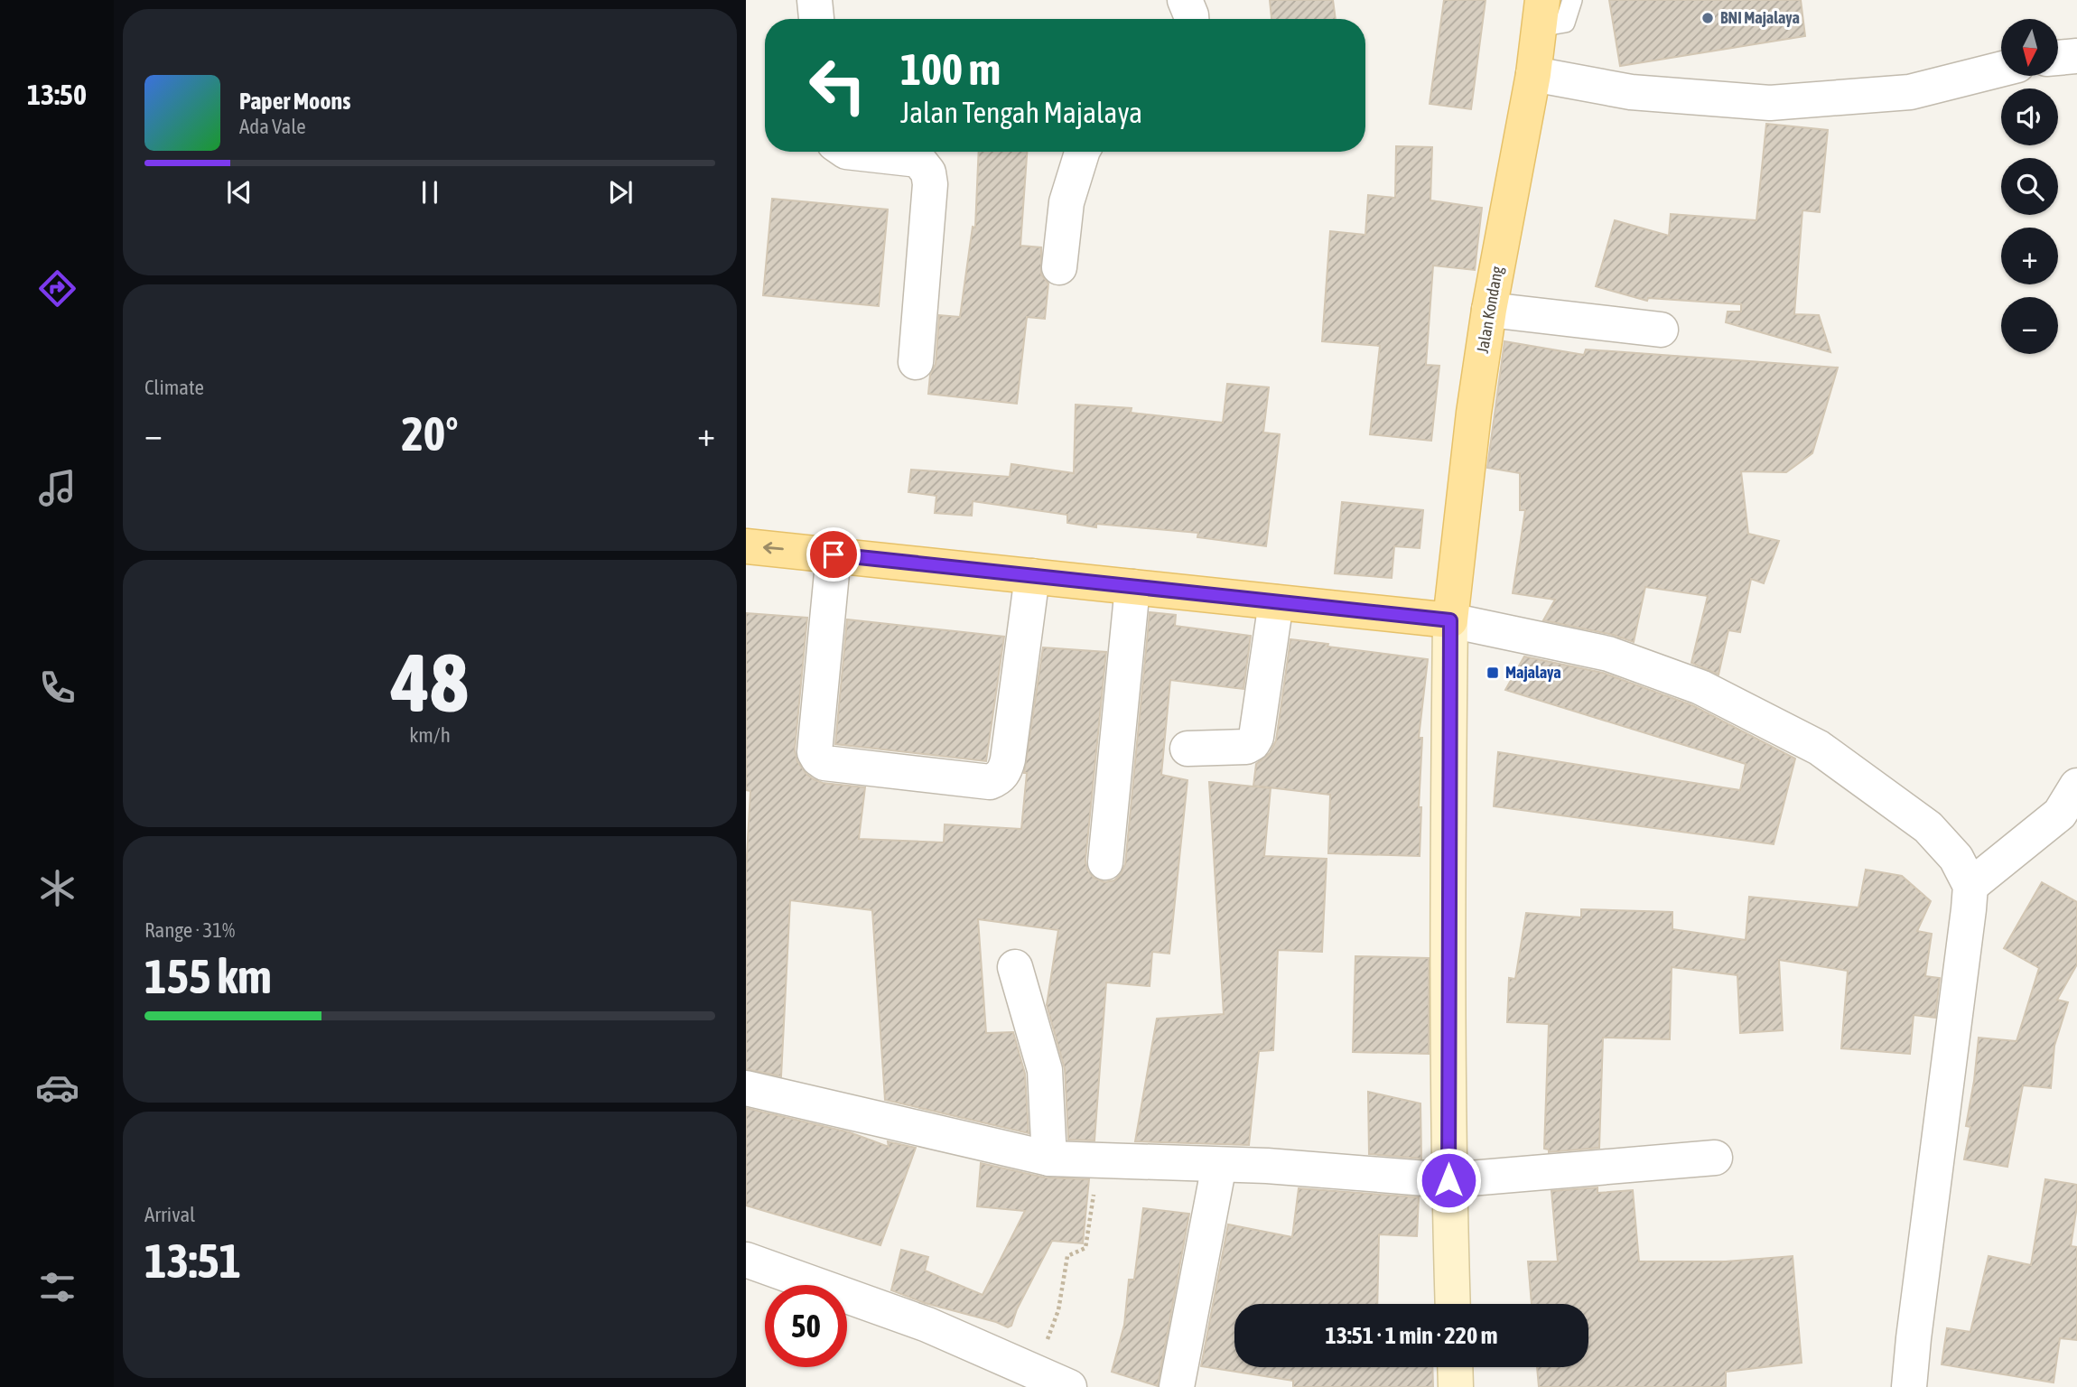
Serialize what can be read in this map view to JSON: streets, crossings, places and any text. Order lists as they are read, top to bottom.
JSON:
{
  "streets": {
    "main road": ["Jalan Kondang"]
  },
  "places": {
    "other": ["BNI Majalaya"],
    "transit": ["Majalaya"]
  },
  "north": "bottom",
  "page": {
    "tabs": "13:50",
    "map_buttons": ["+", "−"],
    "turn": ["100 m", "Jalan Tengah Majalaya"],
    "song": ["Paper Moons", "Ada Vale"],
    "tile": [
      "Climate",
      ["48", "km/h"],
      ["Range · 31%", "155 km"],
      ["Arrival", "13:51"]
    ],
    "heat": ["−", "20°", "+"],
    "limit": "50",
    "trip": "13:51 · 1 min · 220 m"
  }
}
